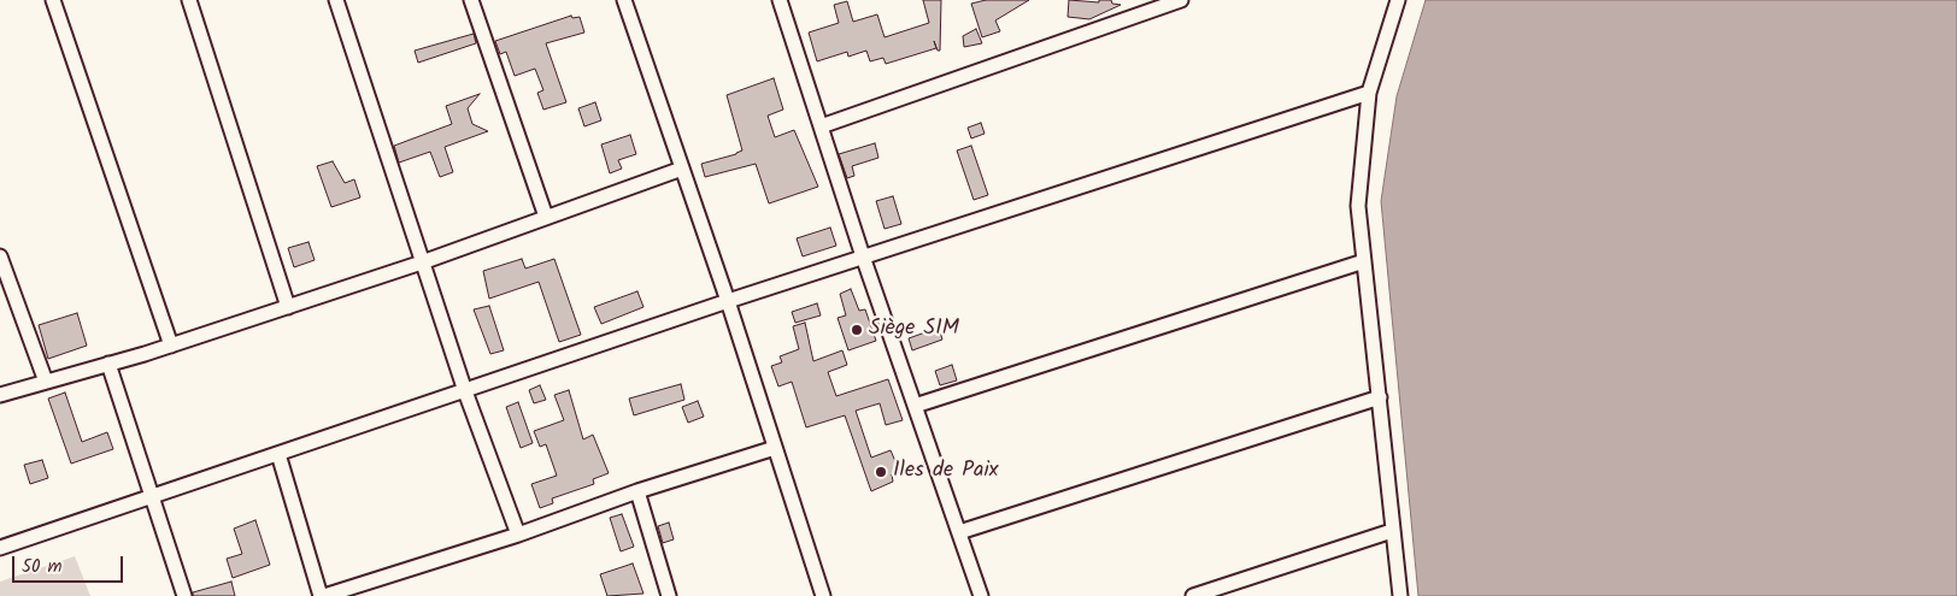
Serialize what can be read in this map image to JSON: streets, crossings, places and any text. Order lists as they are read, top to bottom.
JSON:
{
  "places": ["Siège SIM", "Iles de Paix"],
  "scale_bar": "50 m"
}
